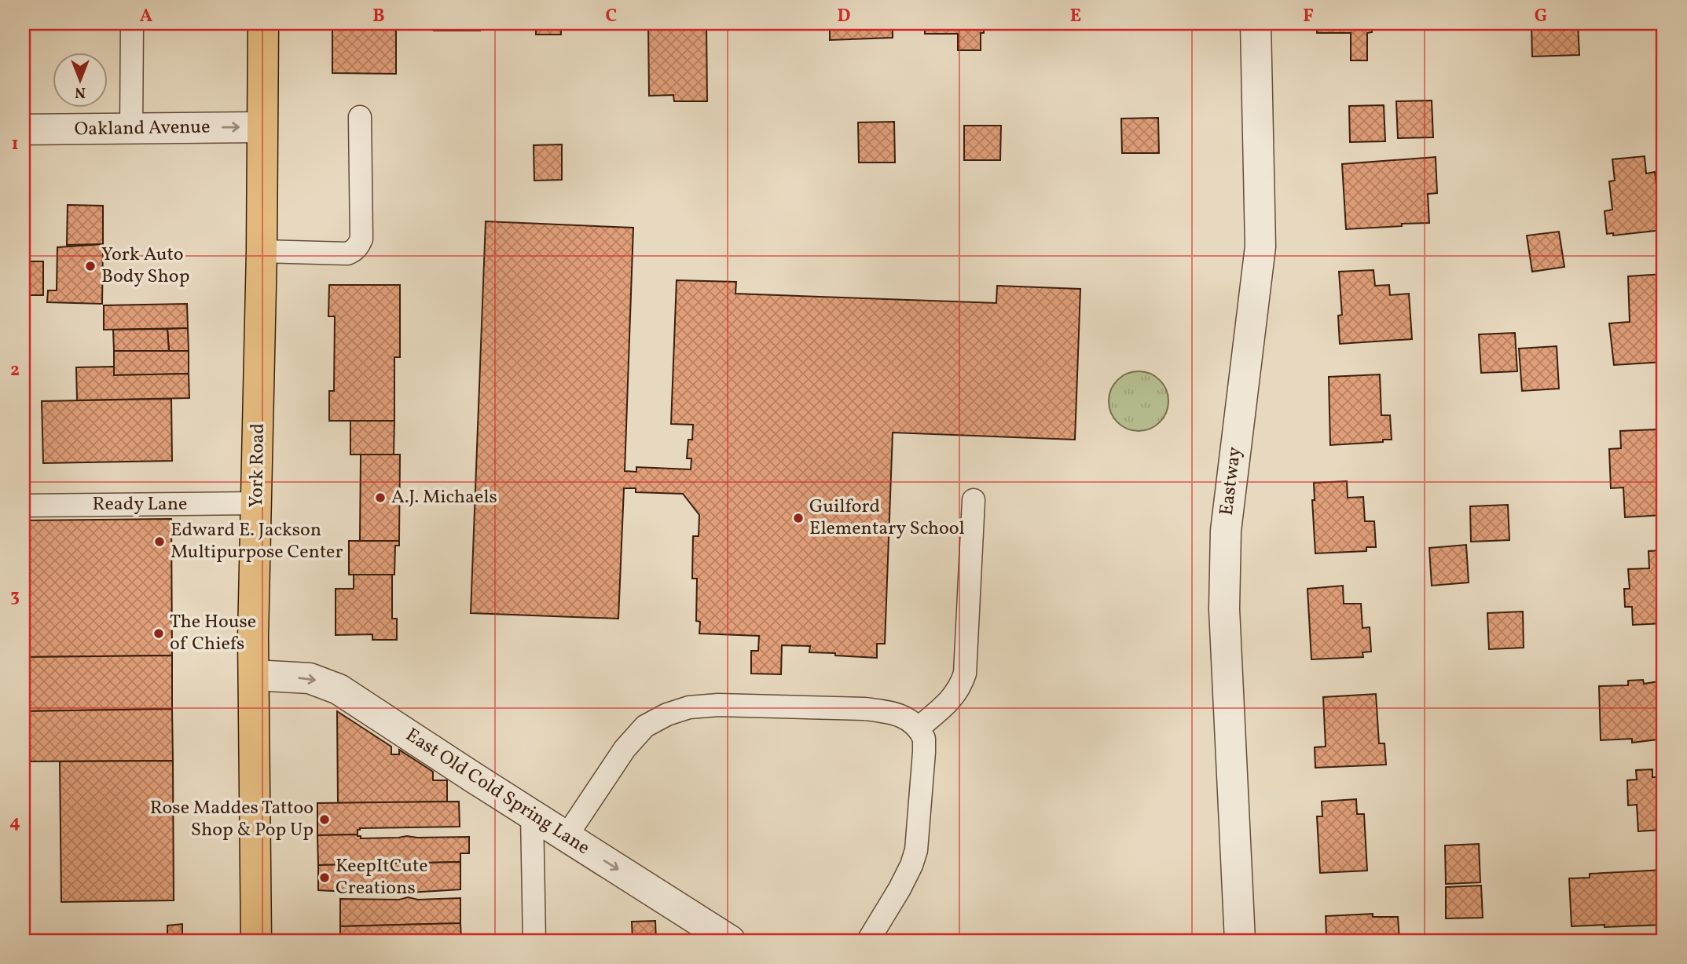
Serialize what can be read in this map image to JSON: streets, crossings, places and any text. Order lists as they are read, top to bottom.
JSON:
{
  "streets": {
    "main road": ["York Road"],
    "street": ["Oakland Avenue", "Eastway", "East Old Cold Spring Lane"],
    "lane": ["Ready Lane"]
  },
  "crossings": [
    ["Oakland Avenue", "York Road"],
    ["York Road", "Ready Lane"],
    ["York Road", "East Old Cold Spring Lane"]
  ],
  "one_way": ["Oakland Avenue", "East Old Cold Spring Lane"],
  "places": [
    "York Auto Body Shop",
    "A.J. Michaels",
    "Guilford Elementary School",
    "Edward E. Jackson Multipurpose Center",
    "The House of Chiefs",
    "Rose Maddes Tattoo Shop & Pop Up",
    "KeepItCute Creations"
  ],
  "north": "bottom",
  "grid": {
    "columns": [
      "A",
      "B",
      "C",
      "D",
      "E",
      "F",
      "G"
    ],
    "rows": [
      "1",
      "2",
      "3",
      "4"
    ]
  }
}
